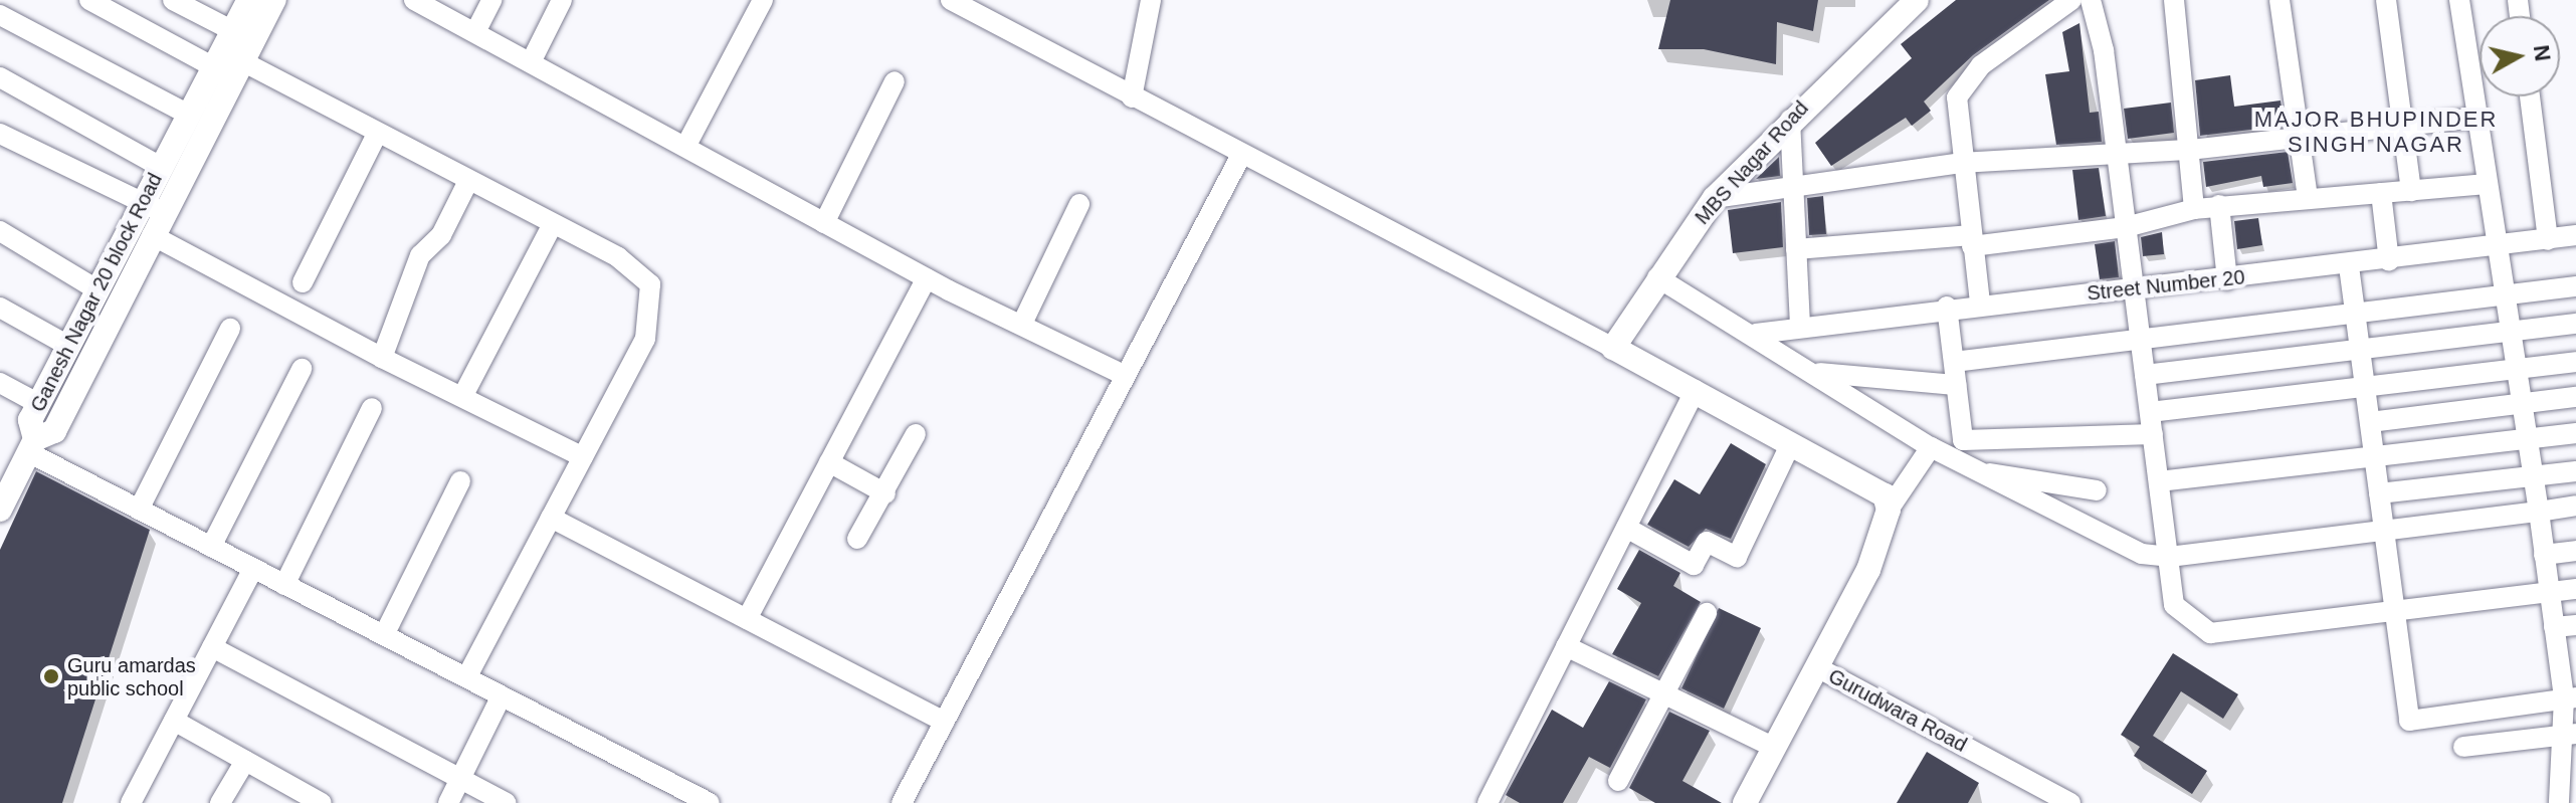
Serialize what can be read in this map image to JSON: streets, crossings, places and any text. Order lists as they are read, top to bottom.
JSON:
{
  "streets": {
    "street": [
      "MBS Nagar Road",
      "Street Number 20",
      "Ganesh Nagar 20 block Road",
      "Gurudwara Road"
    ]
  },
  "districts": ["MAJOR BHUPINDER SINGH NAGAR"],
  "places": ["Guru amardas public school"],
  "north": "right"
}
